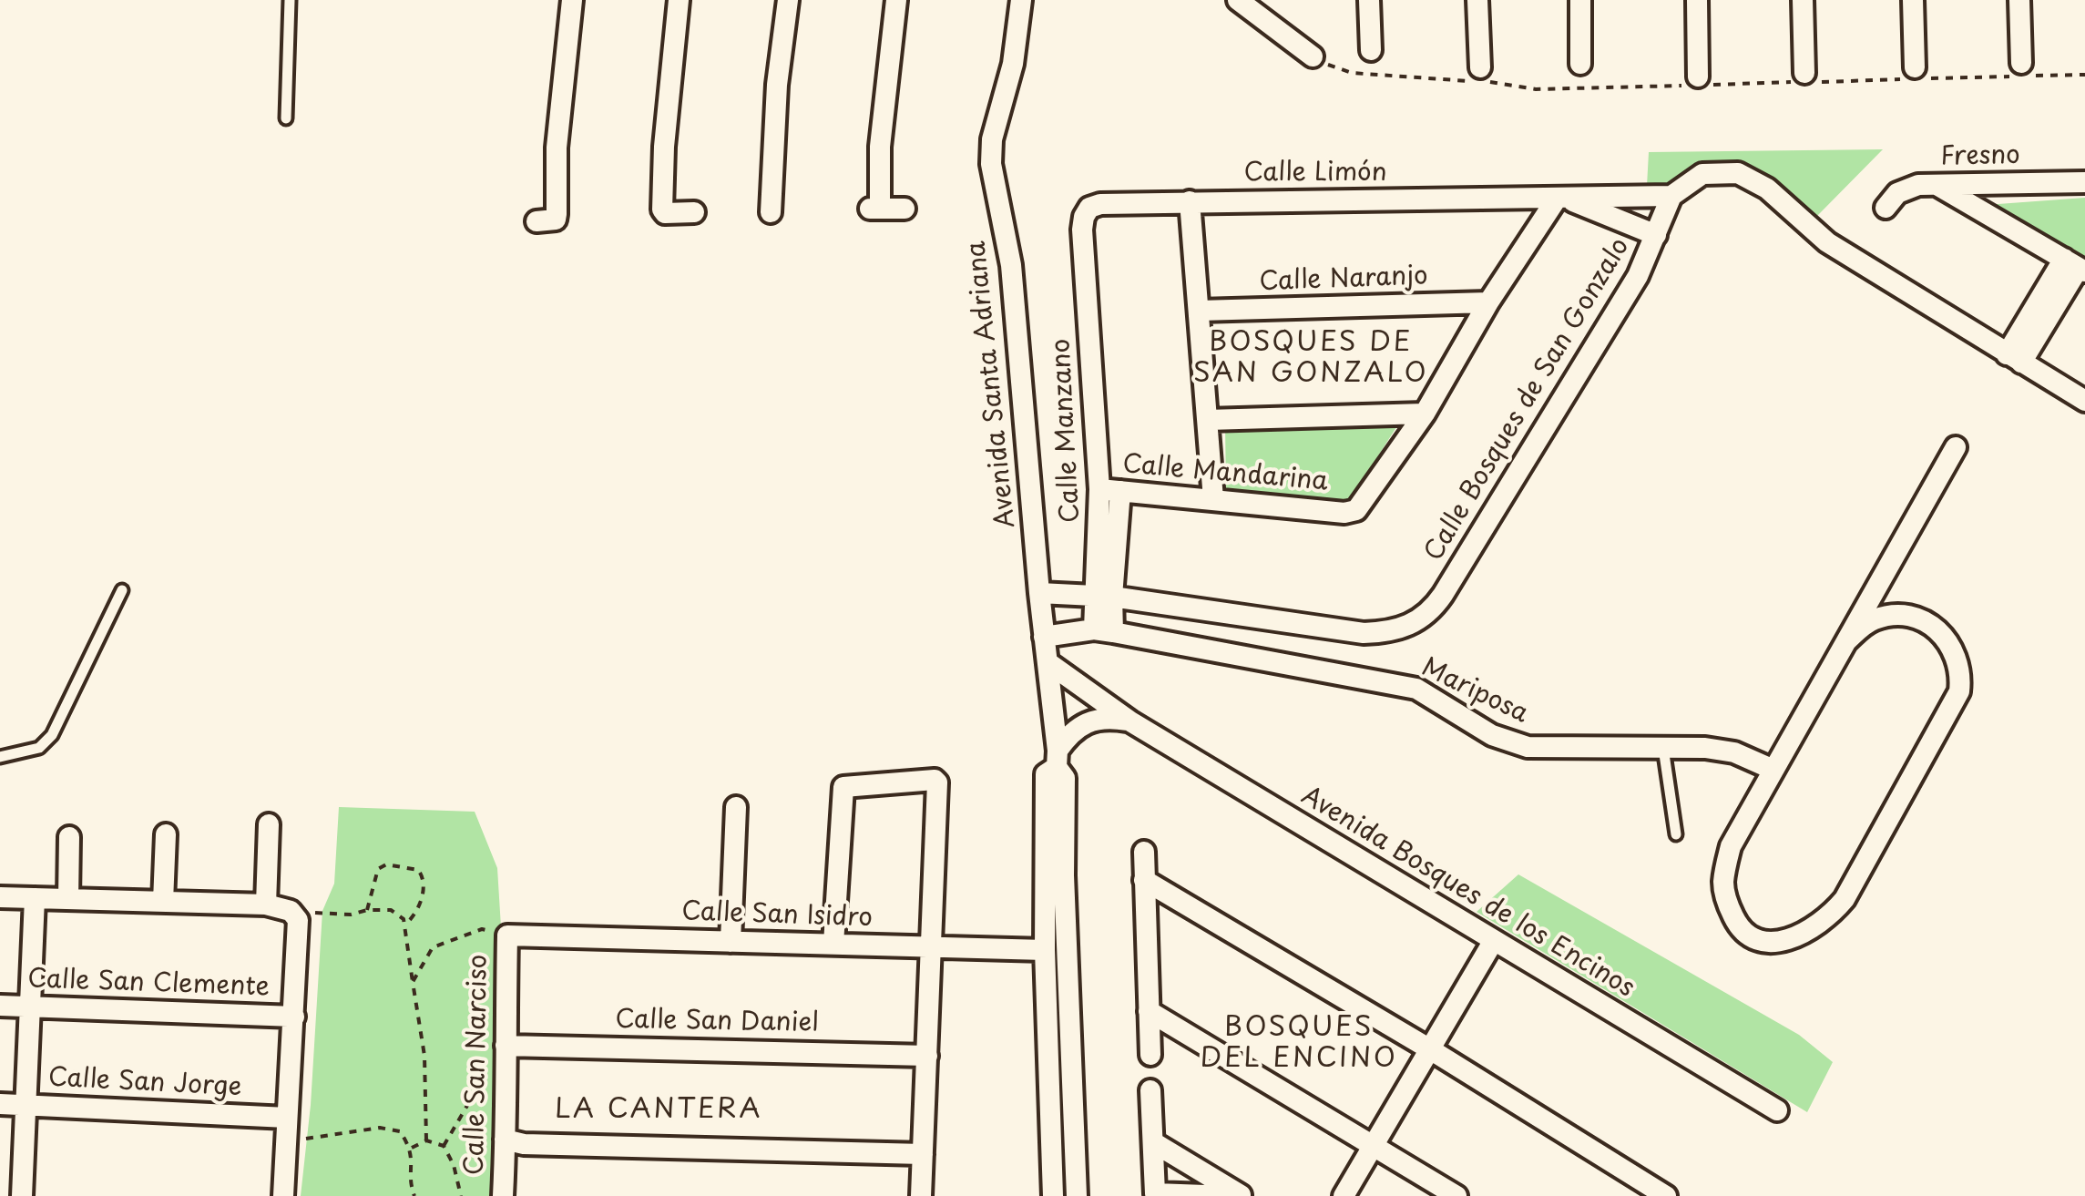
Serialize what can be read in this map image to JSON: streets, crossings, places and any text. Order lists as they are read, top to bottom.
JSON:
{
  "streets": {
    "street": [
      "Fresno",
      "Calle Limón",
      "Calle Naranjo",
      "Avenida Santa Adriana",
      "Calle Bosques de San Gonzalo",
      "Calle Manzano",
      "Calle Mandarina",
      "Mariposa",
      "Avenida Bosques de los Encinos",
      "Calle San Isidro",
      "Calle San Clemente",
      "Calle San Daniel",
      "Calle San Narciso",
      "Calle San Jorge"
    ]
  },
  "crossings": [
    ["Calle Limón", "Calle Bosques de San Gonzalo"],
    ["Calle Limón", "Calle Manzano"],
    ["Calle Limón", "Calle Mandarina"],
    ["Calle Naranjo", "Calle Mandarina"],
    ["Avenida Santa Adriana", "Calle Bosques de San Gonzalo"],
    ["Avenida Santa Adriana", "Mariposa"],
    ["Avenida Santa Adriana", "Avenida Bosques de los Encinos"],
    ["Avenida Santa Adriana", "Calle San Isidro"],
    ["Calle Bosques de San Gonzalo", "Calle Manzano"],
    ["Calle Manzano", "Calle Mandarina"],
    ["Calle Manzano", "Mariposa"],
    ["Calle San Isidro", "Calle San Narciso"],
    ["Calle San Daniel", "Calle San Narciso"]
  ],
  "districts": ["BOSQUES DE SAN GONZALO", "BOSQUES DEL ENCINO", "LA CANTERA"]
}
